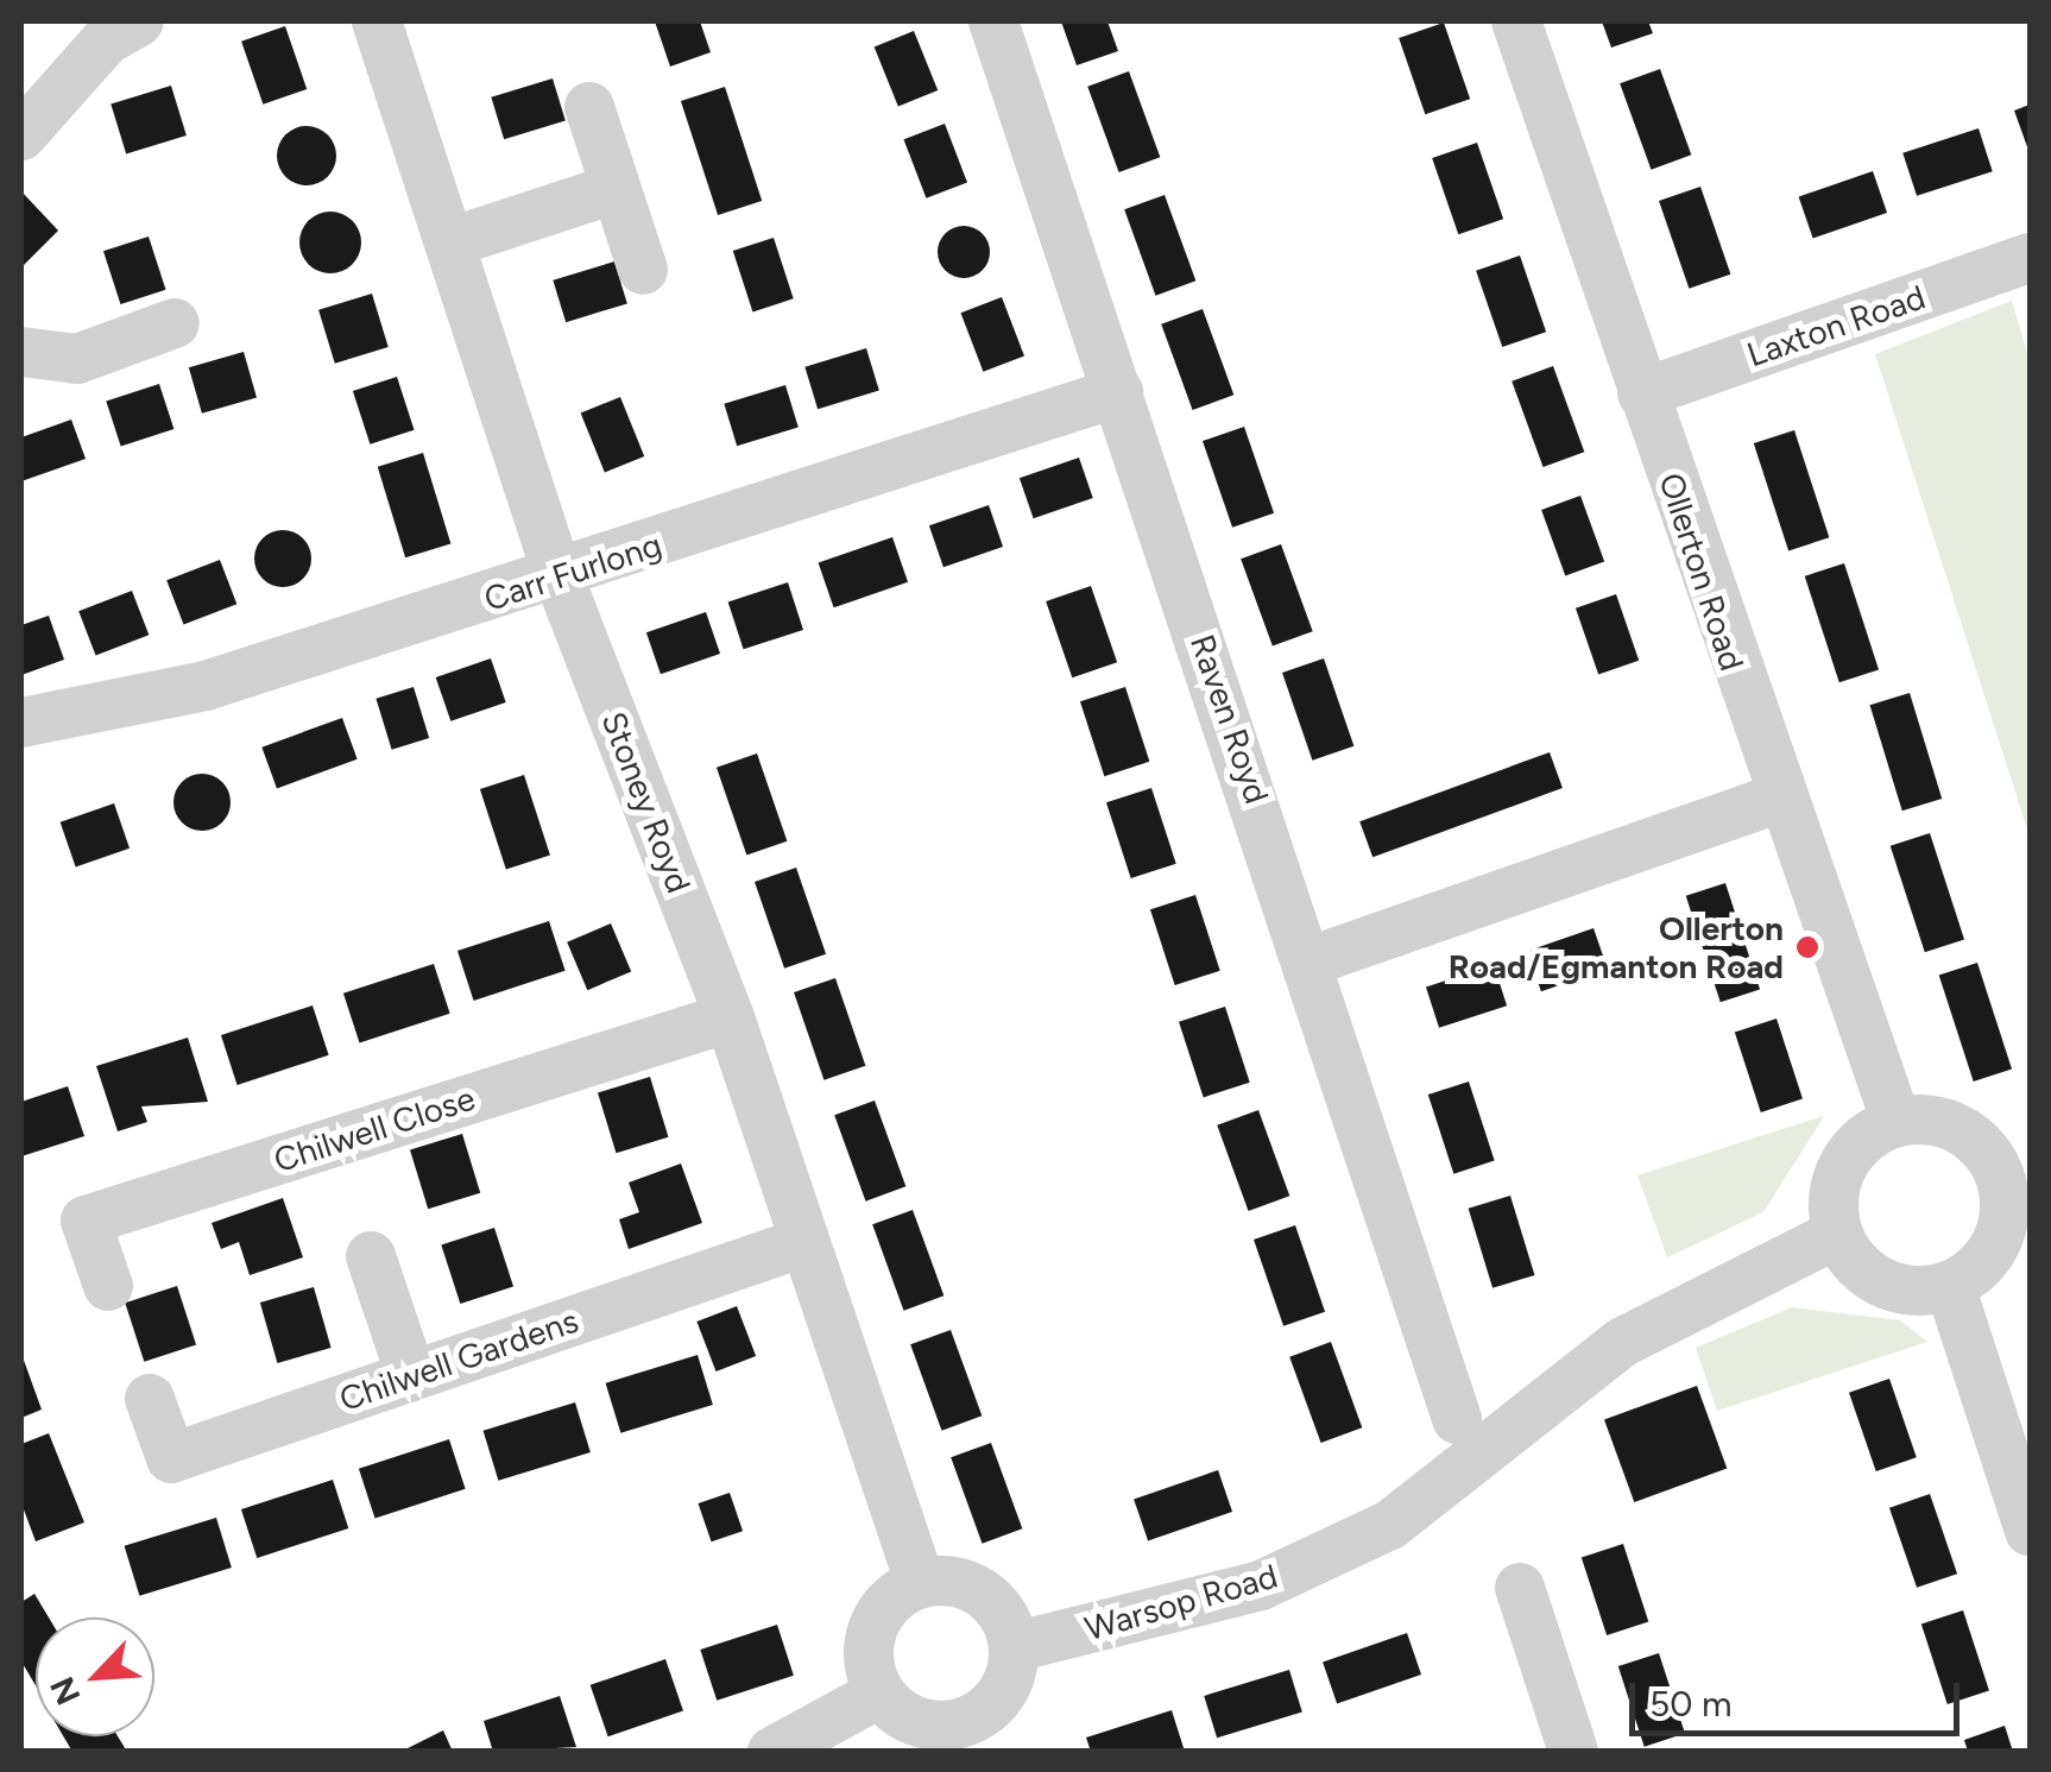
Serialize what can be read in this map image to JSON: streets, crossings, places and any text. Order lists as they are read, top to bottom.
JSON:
{
  "streets": {
    "street": [
      "Laxton Road",
      "Carr Furlong",
      "Ollerton Road",
      "Raven Royd",
      "Stoney Royd",
      "Chilwell Close",
      "Chilwell Gardens",
      "Warsop Road"
    ]
  },
  "crossings": [
    ["Laxton Road", "Ollerton Road"],
    ["Carr Furlong", "Raven Royd"],
    ["Carr Furlong", "Stoney Royd"],
    ["Ollerton Road", "Warsop Road"],
    ["Stoney Royd", "Chilwell Close"],
    ["Stoney Royd", "Chilwell Gardens"],
    ["Stoney Royd", "Warsop Road"]
  ],
  "places": ["Ollerton Road/Egmanton Road"],
  "scale_bar": "50 m",
  "north": "bottom left"
}
